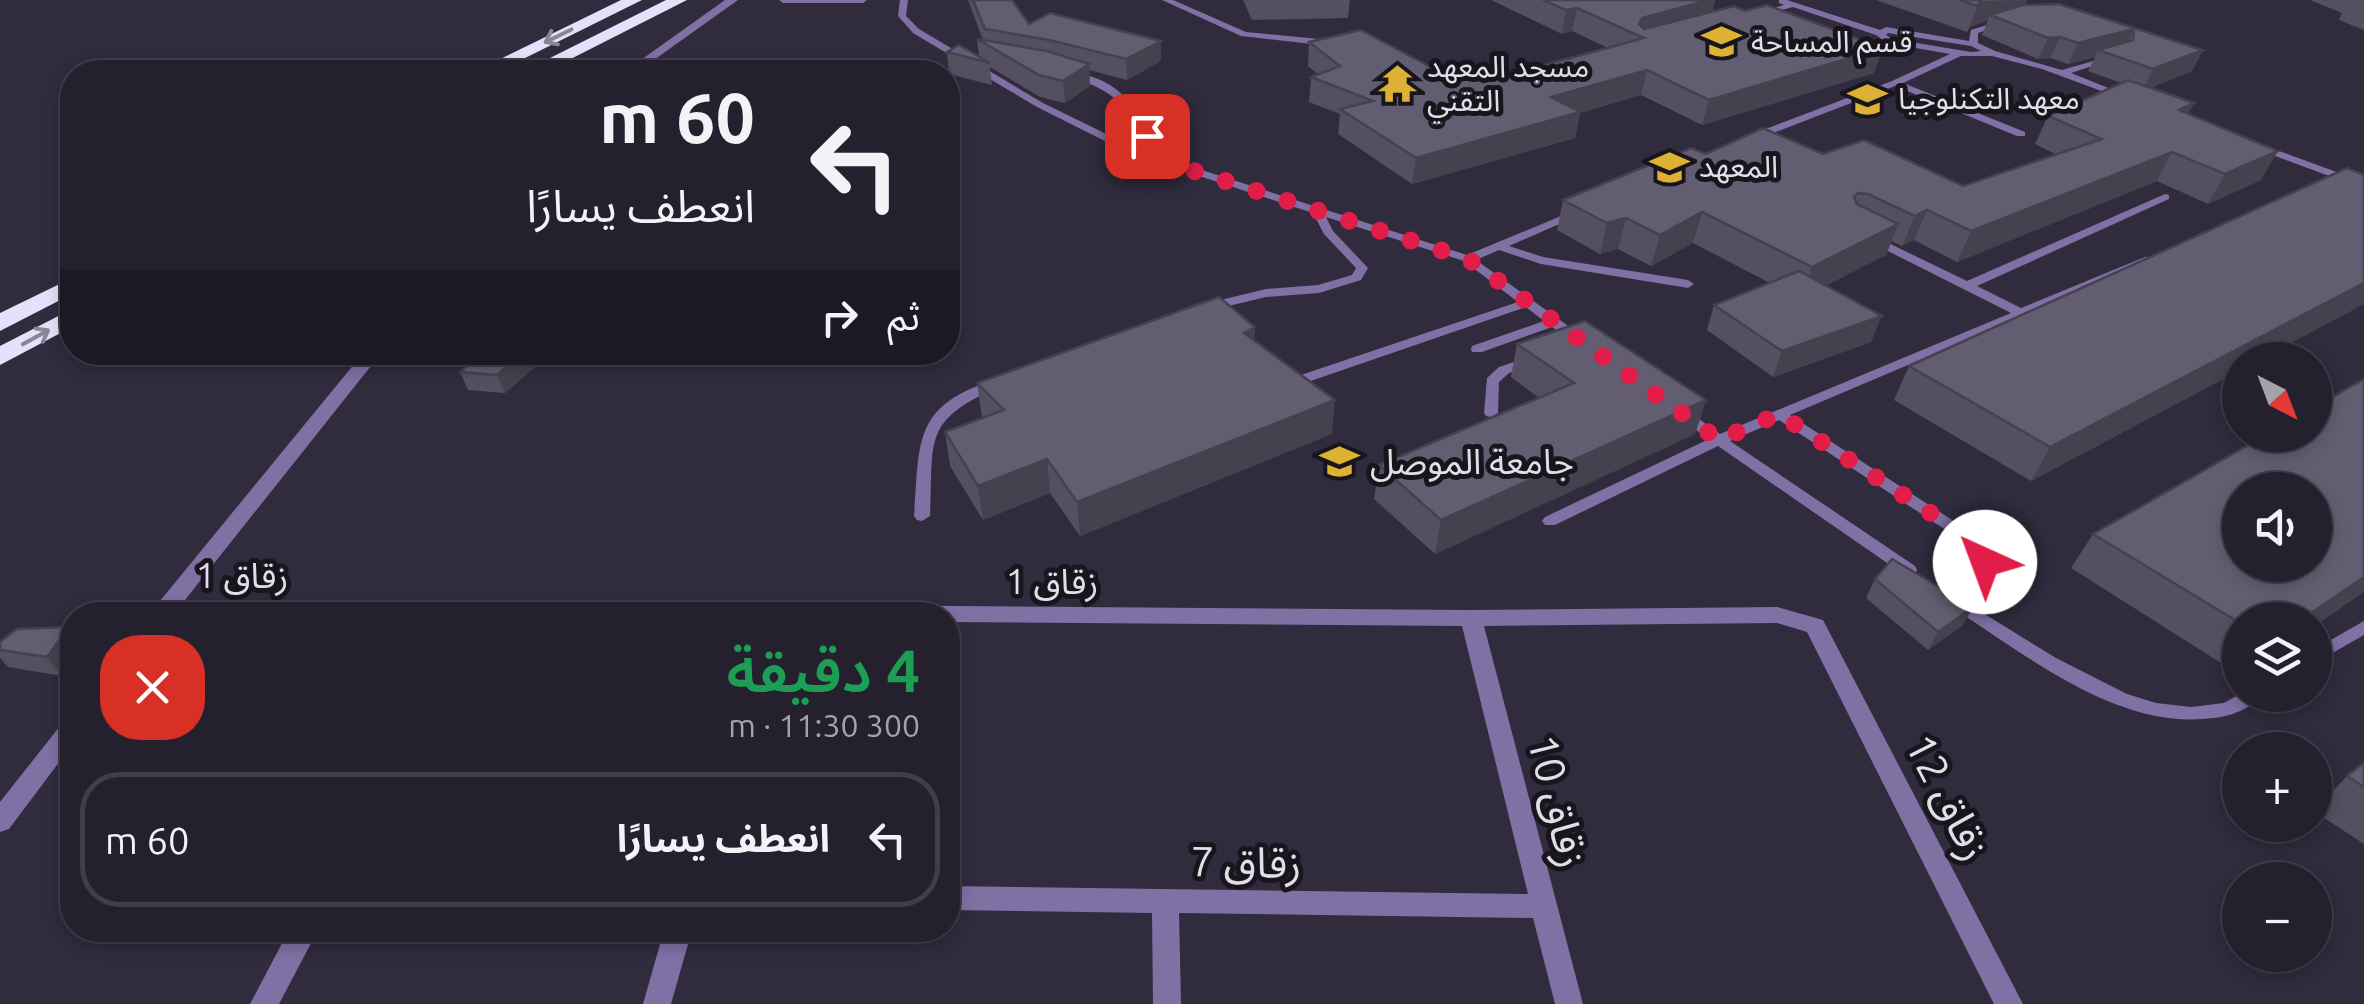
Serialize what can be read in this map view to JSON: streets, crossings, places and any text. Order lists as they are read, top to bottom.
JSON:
{
  "streets": {
    "street": [
      "زقاق 1",
      "زقاق 12",
      "زقاق 10",
      "زقاق 7"
    ]
  },
  "crossings": [
    ["زقاق 1", "زقاق 12"],
    ["زقاق 1", "زقاق 10"],
    ["زقاق 10", "زقاق 7"]
  ],
  "places": {
    "school or university": [
      "قسم المساحة",
      "معهد التكنلوجيا",
      "المعهد",
      "جامعة الموصل"
    ],
    "temple": ["مسجد المعهد التقني"]
  },
  "north": "bottom right",
  "page": {
    "turn": ["60 m", "انعطف يسارًا"],
    "then": "ثم",
    "map_buttons": ["+", "−"],
    "heading": ["4 دقيقة", "300 m · 11:30"],
    "list": [
      {
        "name": "انعطف يسارًا",
        "value": "60 m"
      }
    ]
  }
}
